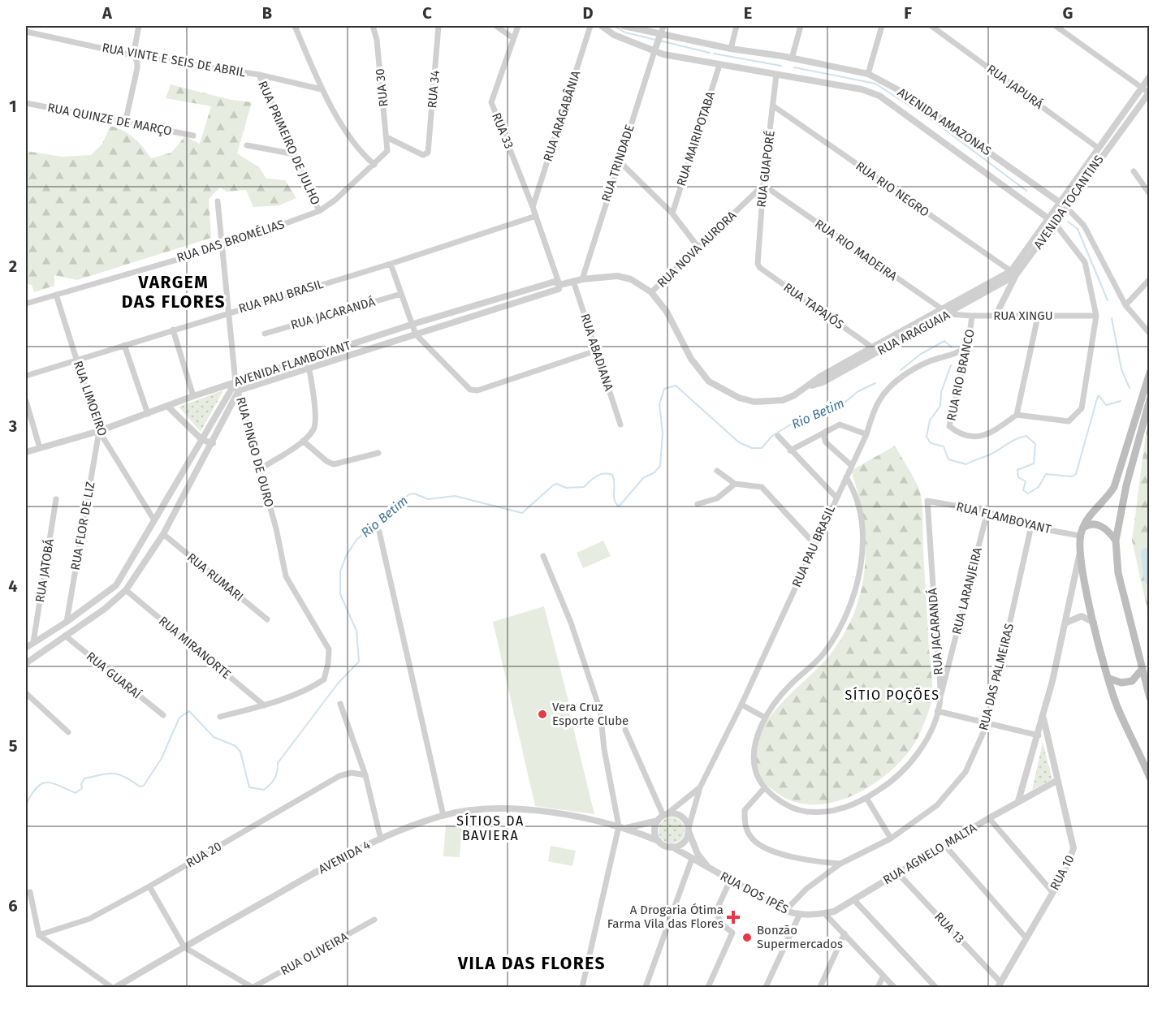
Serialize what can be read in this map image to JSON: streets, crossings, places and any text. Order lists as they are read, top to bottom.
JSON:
{
  "streets": {
    "street": [
      "RUA VINTE E SEIS DE ABRIL",
      "RUA JAPURÁ",
      "RUA 30",
      "RUA 34",
      "RUA ARAGABÂNIA",
      "RUA QUINZE DE MARÇO",
      "AVENIDA AMAZONAS",
      "RUA 33",
      "RUA MAIRIPOTABA",
      "RUA PRIMEIRO DE JULHO",
      "RUA TRINDADE",
      "RUA GUAPORÉ",
      "RUA RIO NEGRO",
      "AVENIDA TOCANTINS",
      "RUA DAS BROMÉLIAS",
      "RUA NOVA AURORA",
      "RUA RIO MADEIRA",
      "RUA PAU BRASIL",
      "RUA TAPAJÓS",
      "RUA JACARANDÁ",
      "RUA XINGU",
      "RUA ARAGUAIA",
      "RUA ABADIANA",
      "AVENIDA FLAMBOYANT",
      "RUA RIO BRANCO",
      "RUA LIMOEIRO",
      "RUA PINGO DE OURO",
      "RUA FLAMBOYANT",
      "RUA FLOR DE LIZ",
      "RUA JATOBÁ",
      "RUA RUMARI",
      "RUA LARANJEIRA",
      "RUA MIRANORTE",
      "RUA GUARAÍ",
      "RUA DAS PALMEIRAS",
      "RUA AGNELO MALTA",
      "RUA 20",
      "AVENIDA 4",
      "RUA 10",
      "RUA DOS IPÊS",
      "RUA 13",
      "RUA OLIVEIRA"
    ]
  },
  "crossings": [
    ["RUA VINTE E SEIS DE ABRIL", "RUA PRIMEIRO DE JULHO"],
    ["RUA JAPURÁ", "AVENIDA TOCANTINS"],
    ["RUA 30", "RUA 34"],
    ["RUA 30", "RUA DAS BROMÉLIAS"],
    ["RUA ARAGABÂNIA", "RUA 33"],
    ["AVENIDA AMAZONAS", "RUA MAIRIPOTABA"],
    ["AVENIDA AMAZONAS", "RUA TRINDADE"],
    ["AVENIDA AMAZONAS", "RUA GUAPORÉ"],
    ["AVENIDA AMAZONAS", "AVENIDA TOCANTINS"],
    ["AVENIDA AMAZONAS", "RUA XINGU"],
    ["RUA 33", "RUA PAU BRASIL"],
    ["RUA 33", "AVENIDA FLAMBOYANT"],
    ["RUA PRIMEIRO DE JULHO", "RUA DAS BROMÉLIAS"],
    ["RUA TRINDADE", "AVENIDA FLAMBOYANT"],
    ["RUA GUAPORÉ", "RUA RIO NEGRO"],
    ["RUA GUAPORÉ", "RUA NOVA AURORA"],
    ["RUA GUAPORÉ", "RUA RIO MADEIRA"],
    ["RUA GUAPORÉ", "RUA TAPAJÓS"],
    ["RUA RIO NEGRO", "AVENIDA TOCANTINS"],
    ["RUA RIO NEGRO", "RUA ARAGUAIA"],
    ["AVENIDA TOCANTINS", "RUA XINGU"],
    ["AVENIDA TOCANTINS", "RUA ARAGUAIA"],
    ["RUA DAS BROMÉLIAS", "RUA LIMOEIRO"],
    ["RUA DAS BROMÉLIAS", "RUA PINGO DE OURO"],
    ["RUA NOVA AURORA", "RUA RIO MADEIRA"],
    ["RUA NOVA AURORA", "AVENIDA FLAMBOYANT"],
    ["RUA RIO MADEIRA", "RUA XINGU"],
    ["RUA RIO MADEIRA", "RUA ARAGUAIA"],
    ["RUA PAU BRASIL", "RUA JACARANDÁ"],
    ["RUA PAU BRASIL", "RUA RIO BRANCO"],
    ["RUA PAU BRASIL", "RUA LIMOEIRO"],
    ["RUA PAU BRASIL", "RUA PINGO DE OURO"],
    ["RUA PAU BRASIL", "AVENIDA 4"],
    ["RUA PAU BRASIL", "RUA DOS IPÊS"],
    ["RUA TAPAJÓS", "RUA ARAGUAIA"],
    ["RUA JACARANDÁ", "RUA FLAMBOYANT"],
    ["RUA JACARANDÁ", "RUA LARANJEIRA"],
    ["RUA XINGU", "RUA ARAGUAIA"],
    ["RUA XINGU", "RUA RIO BRANCO"],
    ["RUA ARAGUAIA", "AVENIDA FLAMBOYANT"],
    ["RUA ABADIANA", "AVENIDA FLAMBOYANT"],
    ["AVENIDA FLAMBOYANT", "RUA LIMOEIRO"],
    ["AVENIDA FLAMBOYANT", "RUA PINGO DE OURO"],
    ["AVENIDA FLAMBOYANT", "RUA FLOR DE LIZ"],
    ["RUA LIMOEIRO", "RUA FLOR DE LIZ"],
    ["RUA PINGO DE OURO", "RUA MIRANORTE"],
    ["RUA FLAMBOYANT", "RUA LARANJEIRA"],
    ["RUA FLAMBOYANT", "RUA DAS PALMEIRAS"],
    ["RUA DAS PALMEIRAS", "RUA DOS IPÊS"],
    ["RUA AGNELO MALTA", "RUA 10"],
    ["RUA AGNELO MALTA", "RUA DOS IPÊS"],
    ["RUA AGNELO MALTA", "RUA 13"],
    ["AVENIDA 4", "RUA DOS IPÊS"],
    ["RUA 10", "RUA 13"]
  ],
  "districts": [
    "VARGEM DAS FLORES",
    "SÍTIO POÇÕES",
    "SÍTIOS DA BAVIERA",
    "VILA DAS FLORES"
  ],
  "water": ["Rio Betim"],
  "places": {
    "other": ["Vera Cruz Esporte Clube", "Bonzão Supermercados"],
    "health": ["A Drogaria Ótima Farma Vila das Flores"]
  },
  "grid": {
    "columns": [
      "A",
      "B",
      "C",
      "D",
      "E",
      "F",
      "G"
    ],
    "rows": [
      "1",
      "2",
      "3",
      "4",
      "5",
      "6"
    ]
  }
}
